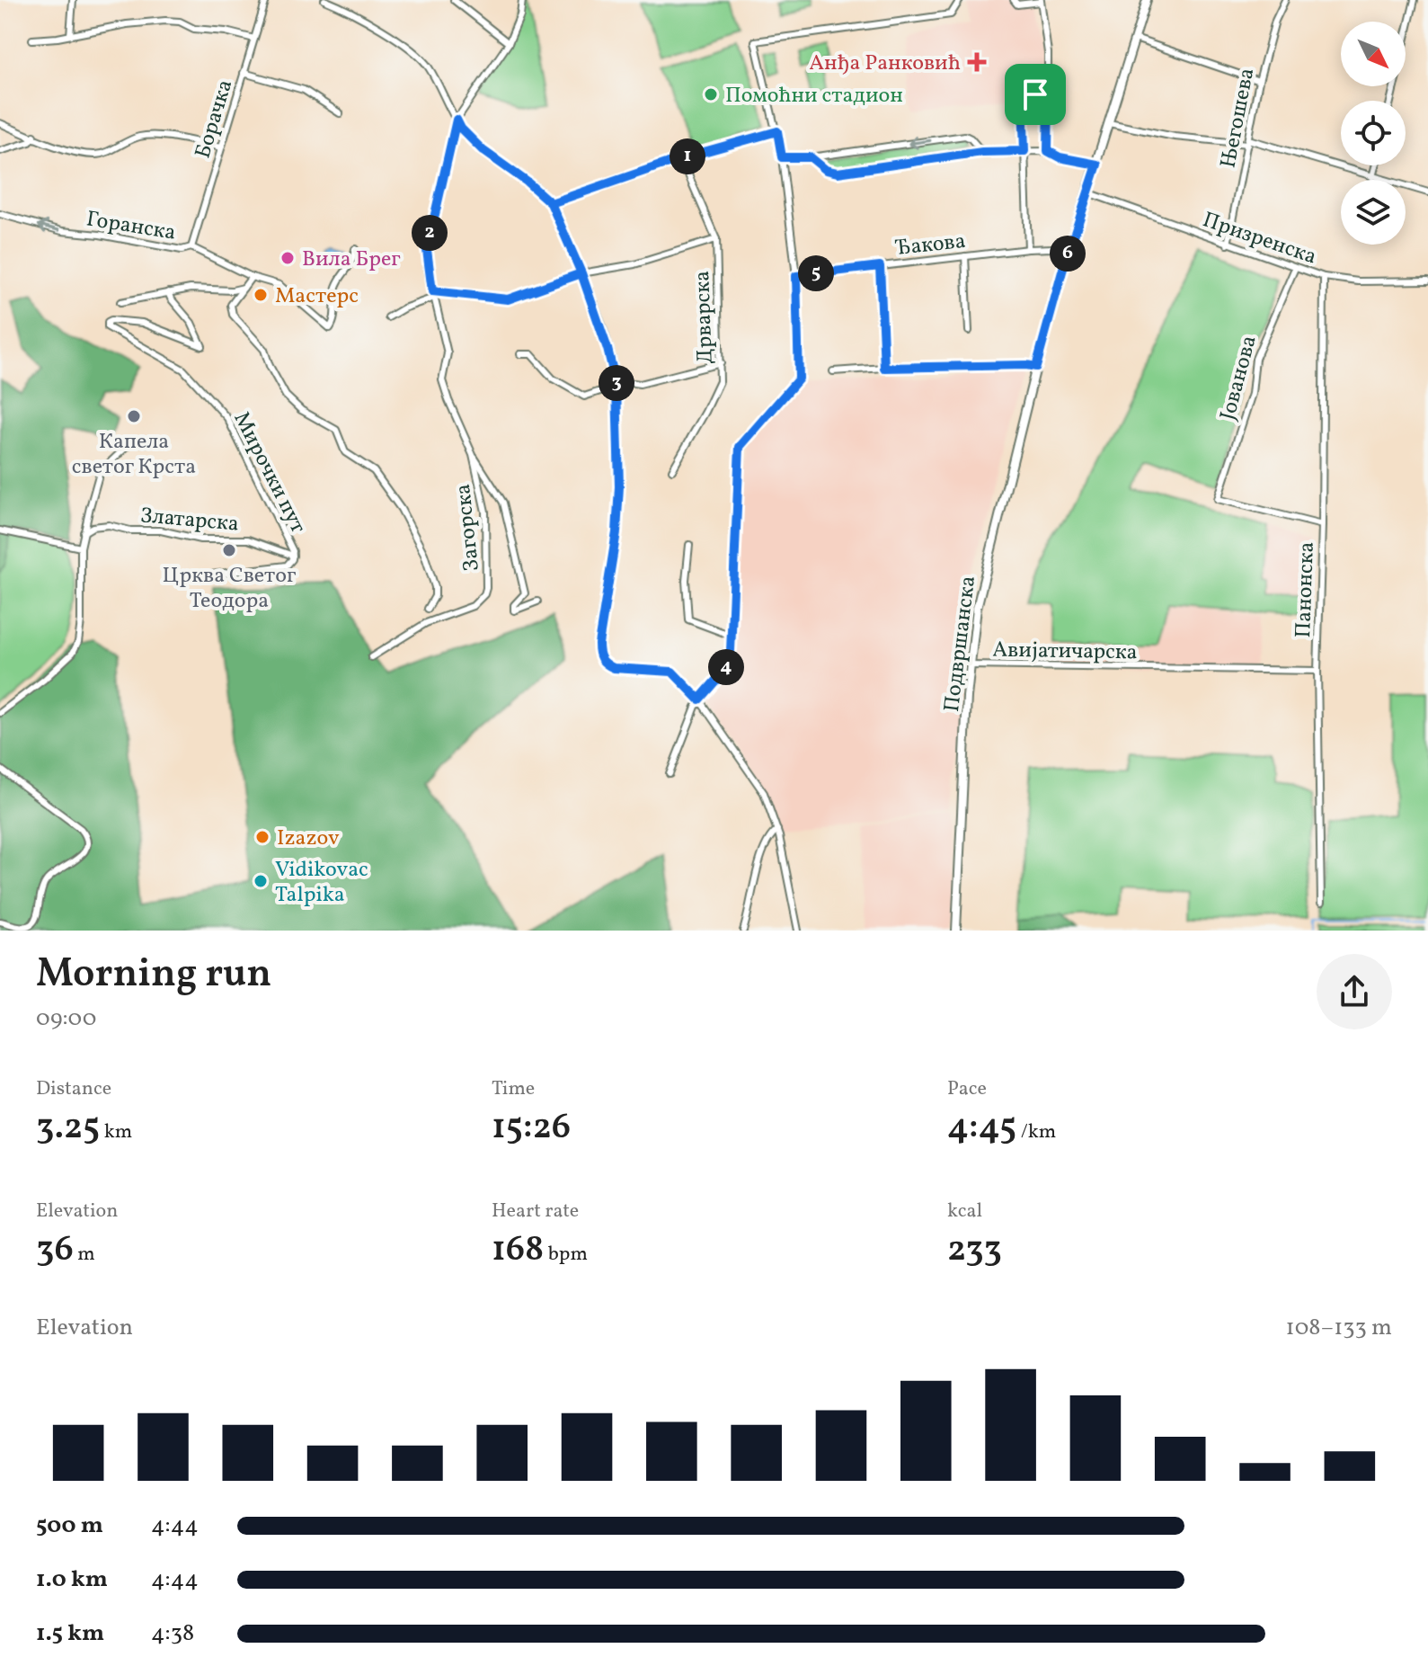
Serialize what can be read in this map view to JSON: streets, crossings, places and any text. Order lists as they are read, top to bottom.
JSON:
{
  "streets": {
    "street": [
      "Његошева",
      "Борачка",
      "Горанска",
      "Призренска",
      "Ђакова",
      "Дрварска",
      "Јованова",
      "Мирочки пут",
      "Златарска",
      "Загорска",
      "Панонска",
      "Подвршанска",
      "Авијатичарска"
    ]
  },
  "crossings": [
    ["Његошева", "Призренска"],
    ["Борачка", "Горанска"],
    ["Призренска", "Јованова"],
    ["Призренска", "Панонска"],
    ["Призренска", "Подвршанска"],
    ["Ђакова", "Подвршанска"],
    ["Јованова", "Панонска"],
    ["Мирочки пут", "Златарска"],
    ["Панонска", "Авијатичарска"],
    ["Подвршанска", "Авијатичарска"]
  ],
  "one_way": ["Горанска"],
  "places": {
    "health": ["Анђа Ранковић"],
    "other": [
      "Помоћни стадион",
      "Вила Брег",
      "Мастерс",
      "Капела светог Крста",
      "Црква Светог Теодора",
      "Izazov",
      "Vidikovac Talpika"
    ]
  },
  "north": "bottom right",
  "page": {
    "pins": [
      "1",
      "2",
      "6",
      "5",
      "3",
      "4"
    ],
    "heading": ["Morning run", "09:00"],
    "stats": [
      ["Distance", "3.25 km"],
      ["Time", "15:26"],
      ["Pace", "4:45 /km"],
      ["Elevation", "36 m"],
      ["Heart rate", "168 bpm"],
      ["kcal", "233"]
    ],
    "chart": ["Elevation", "108–133 m"],
    "list": [
      {
        "name": "500 m",
        "note": "4:44"
      },
      {
        "name": "1.0 km",
        "note": "4:44"
      },
      {
        "name": "1.5 km",
        "note": "4:38"
      }
    ]
  }
}
